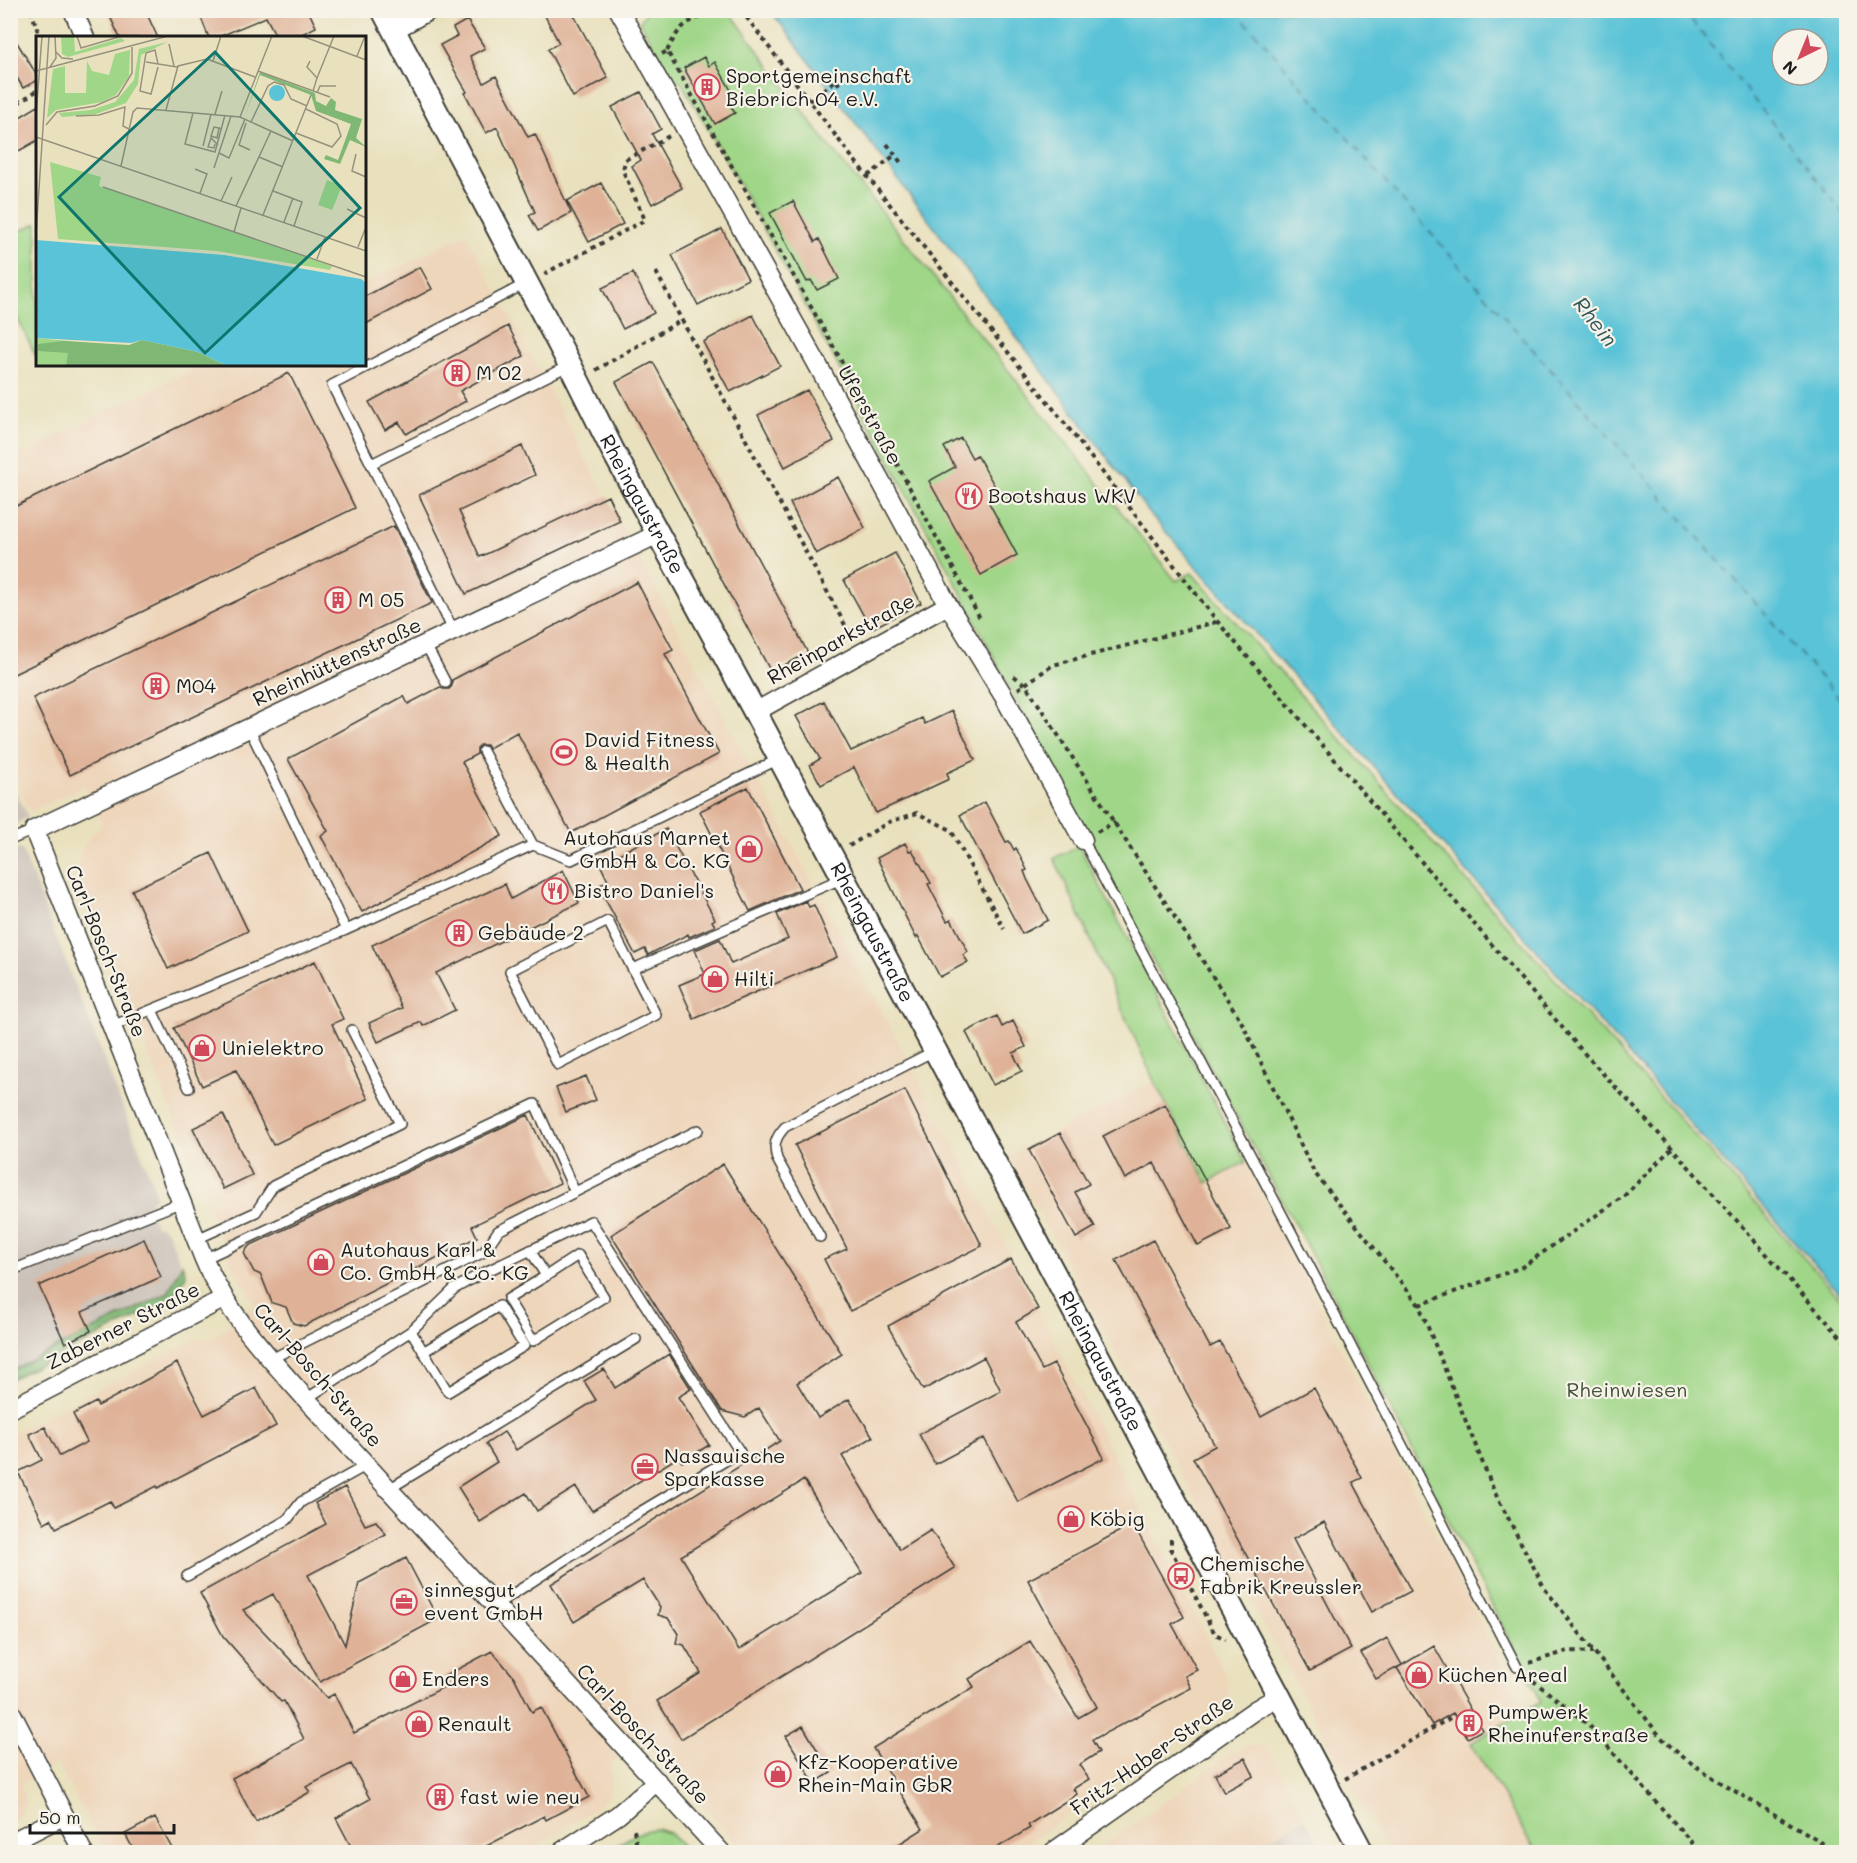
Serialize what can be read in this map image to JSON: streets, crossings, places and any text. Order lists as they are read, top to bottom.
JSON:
{
  "streets": {
    "street": [
      "Uferstraße",
      "Rheingaustraße",
      "Rheinparkstraße",
      "Rheinhüttenstraße",
      "Carl-Bosch-Straße",
      "Zaberner Straße",
      "Fritz-Haber-Straße"
    ]
  },
  "crossings": [
    ["Uferstraße", "Rheinparkstraße"],
    ["Rheingaustraße", "Rheinparkstraße"],
    ["Rheingaustraße", "Rheinhüttenstraße"],
    ["Rheingaustraße", "Fritz-Haber-Straße"],
    ["Rheinhüttenstraße", "Carl-Bosch-Straße"],
    ["Carl-Bosch-Straße", "Zaberner Straße"]
  ],
  "water": ["Rhein"],
  "parks": ["Rheinwiesen"],
  "places": {
    "building": [
      "Sportgemeinschaft Biebrich 04 e.V.",
      "M 02",
      "M 05",
      "M04",
      "Gebäude 2",
      "Pumpwerk Rheinuferstraße",
      "fast wie neu"
    ],
    "restaurant": ["Bootshaus WKV", "Bistro Daniel's"],
    "sports": ["David Fitness & Health"],
    "shop": [
      "Autohaus Marnet GmbH & Co. KG",
      "Hilti",
      "Unielektro",
      "Autohaus Karl & Co. GmbH & Co. KG",
      "Köbig",
      "Küchen Areal",
      "Enders",
      "Renault",
      "Kfz-Kooperative Rhein-Main GbR"
    ],
    "office": ["Nassauische Sparkasse", "sinnesgut event GmbH"],
    "bus stop": ["Chemische Fabrik Kreussler"]
  },
  "scale_bar": "50 m",
  "north": "bottom left"
}
